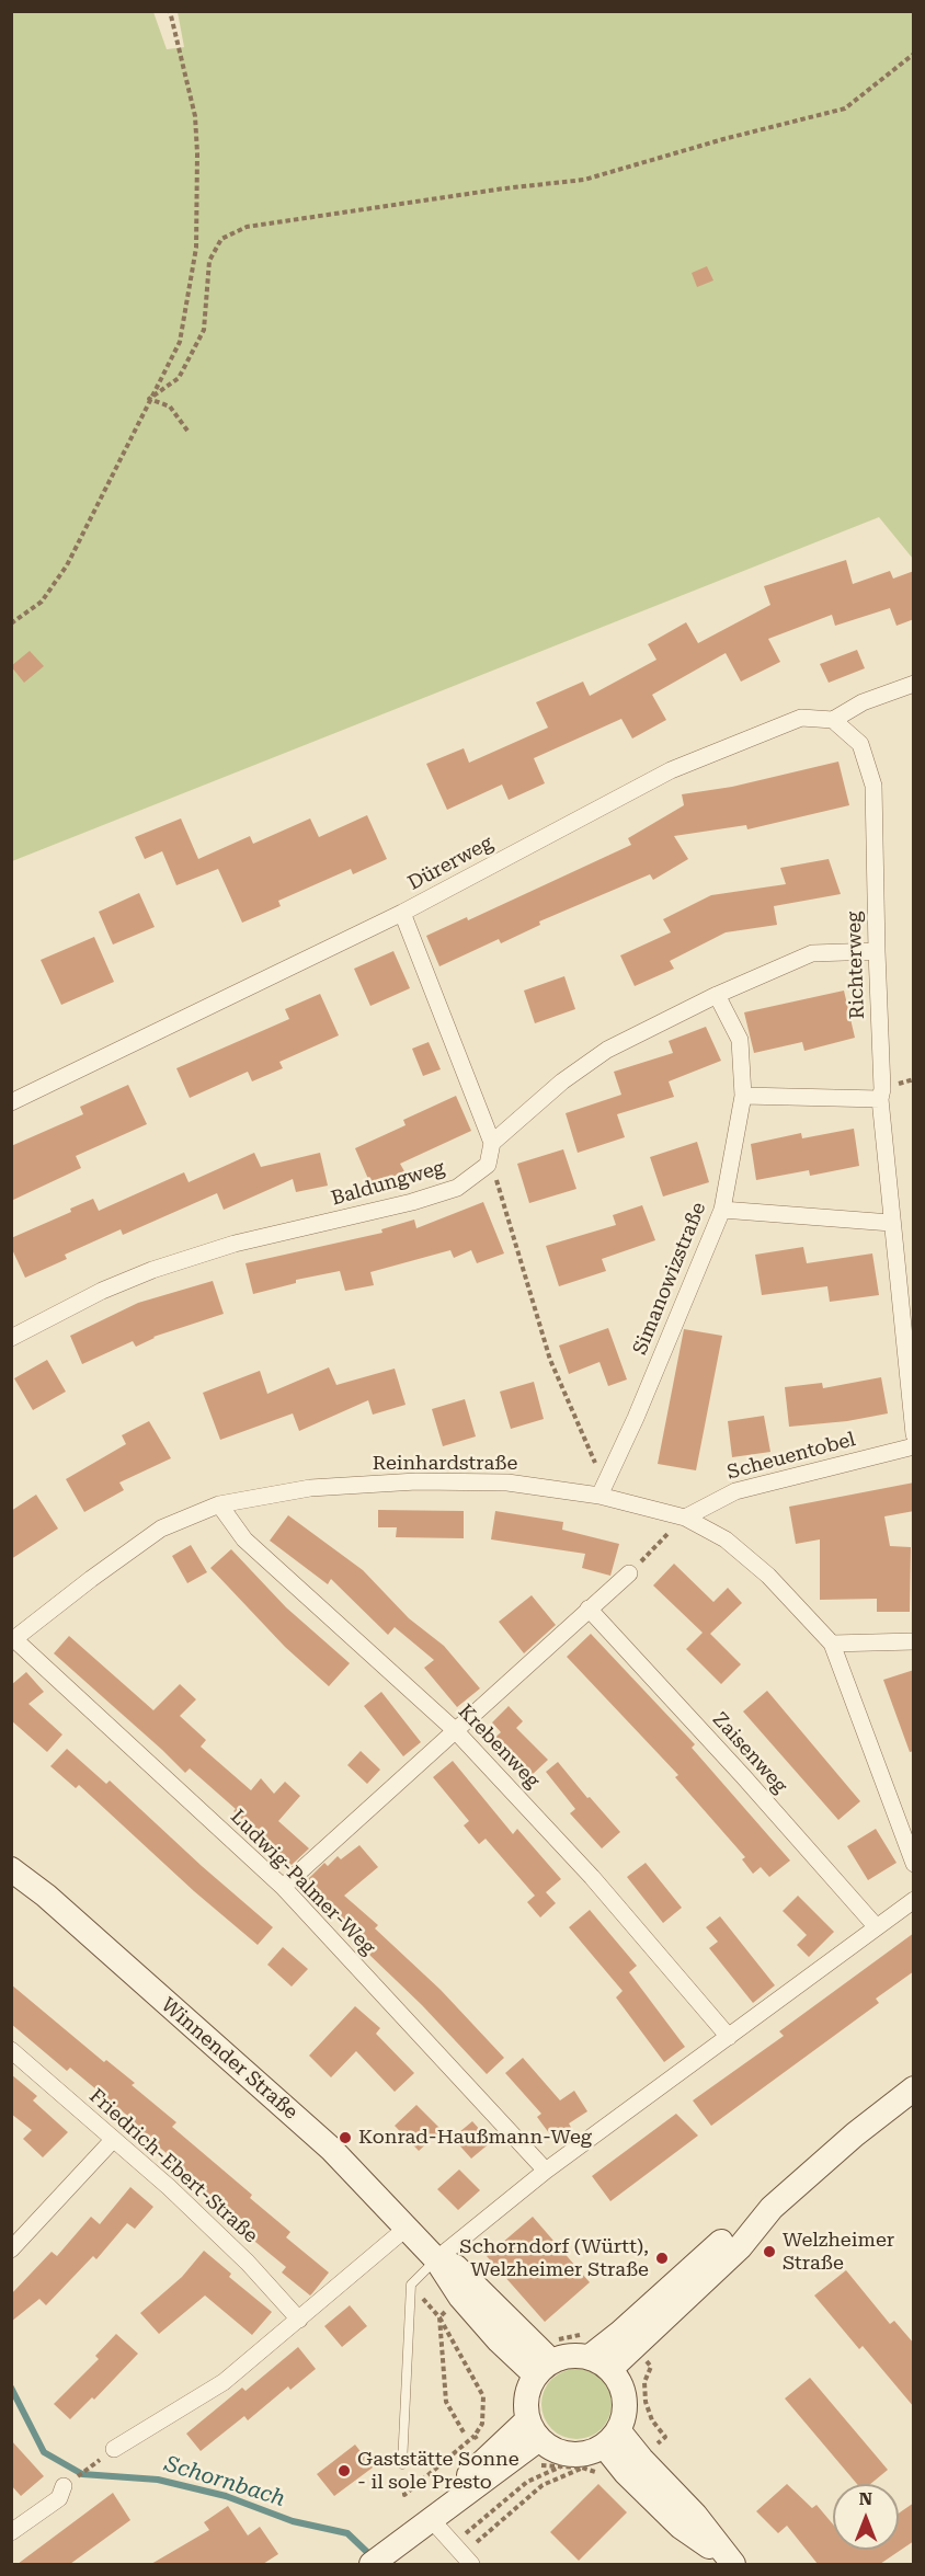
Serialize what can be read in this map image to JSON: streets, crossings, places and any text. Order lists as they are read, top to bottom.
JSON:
{
  "streets": {
    "main road": ["Winnender Straße"],
    "street": [
      "Dürerweg",
      "Richterweg",
      "Baldungweg",
      "Simanowizstraße",
      "Scheuentobel",
      "Reinhardstraße",
      "Krebenweg",
      "Zaisenweg",
      "Ludwig-Palmer-Weg",
      "Friedrich-Ebert-Straße"
    ]
  },
  "crossings": [
    ["Dürerweg", "Richterweg"],
    ["Simanowizstraße", "Reinhardstraße"],
    ["Scheuentobel", "Reinhardstraße"],
    ["Reinhardstraße", "Krebenweg"],
    ["Reinhardstraße", "Ludwig-Palmer-Weg"]
  ],
  "water": ["Schornbach"],
  "places": [
    "Konrad-Haußmann-Weg",
    "Welzheimer Straße",
    "Schorndorf (Württ), Welzheimer Straße",
    "Gaststätte Sonne - il sole Presto"
  ],
  "north": "top"
}
